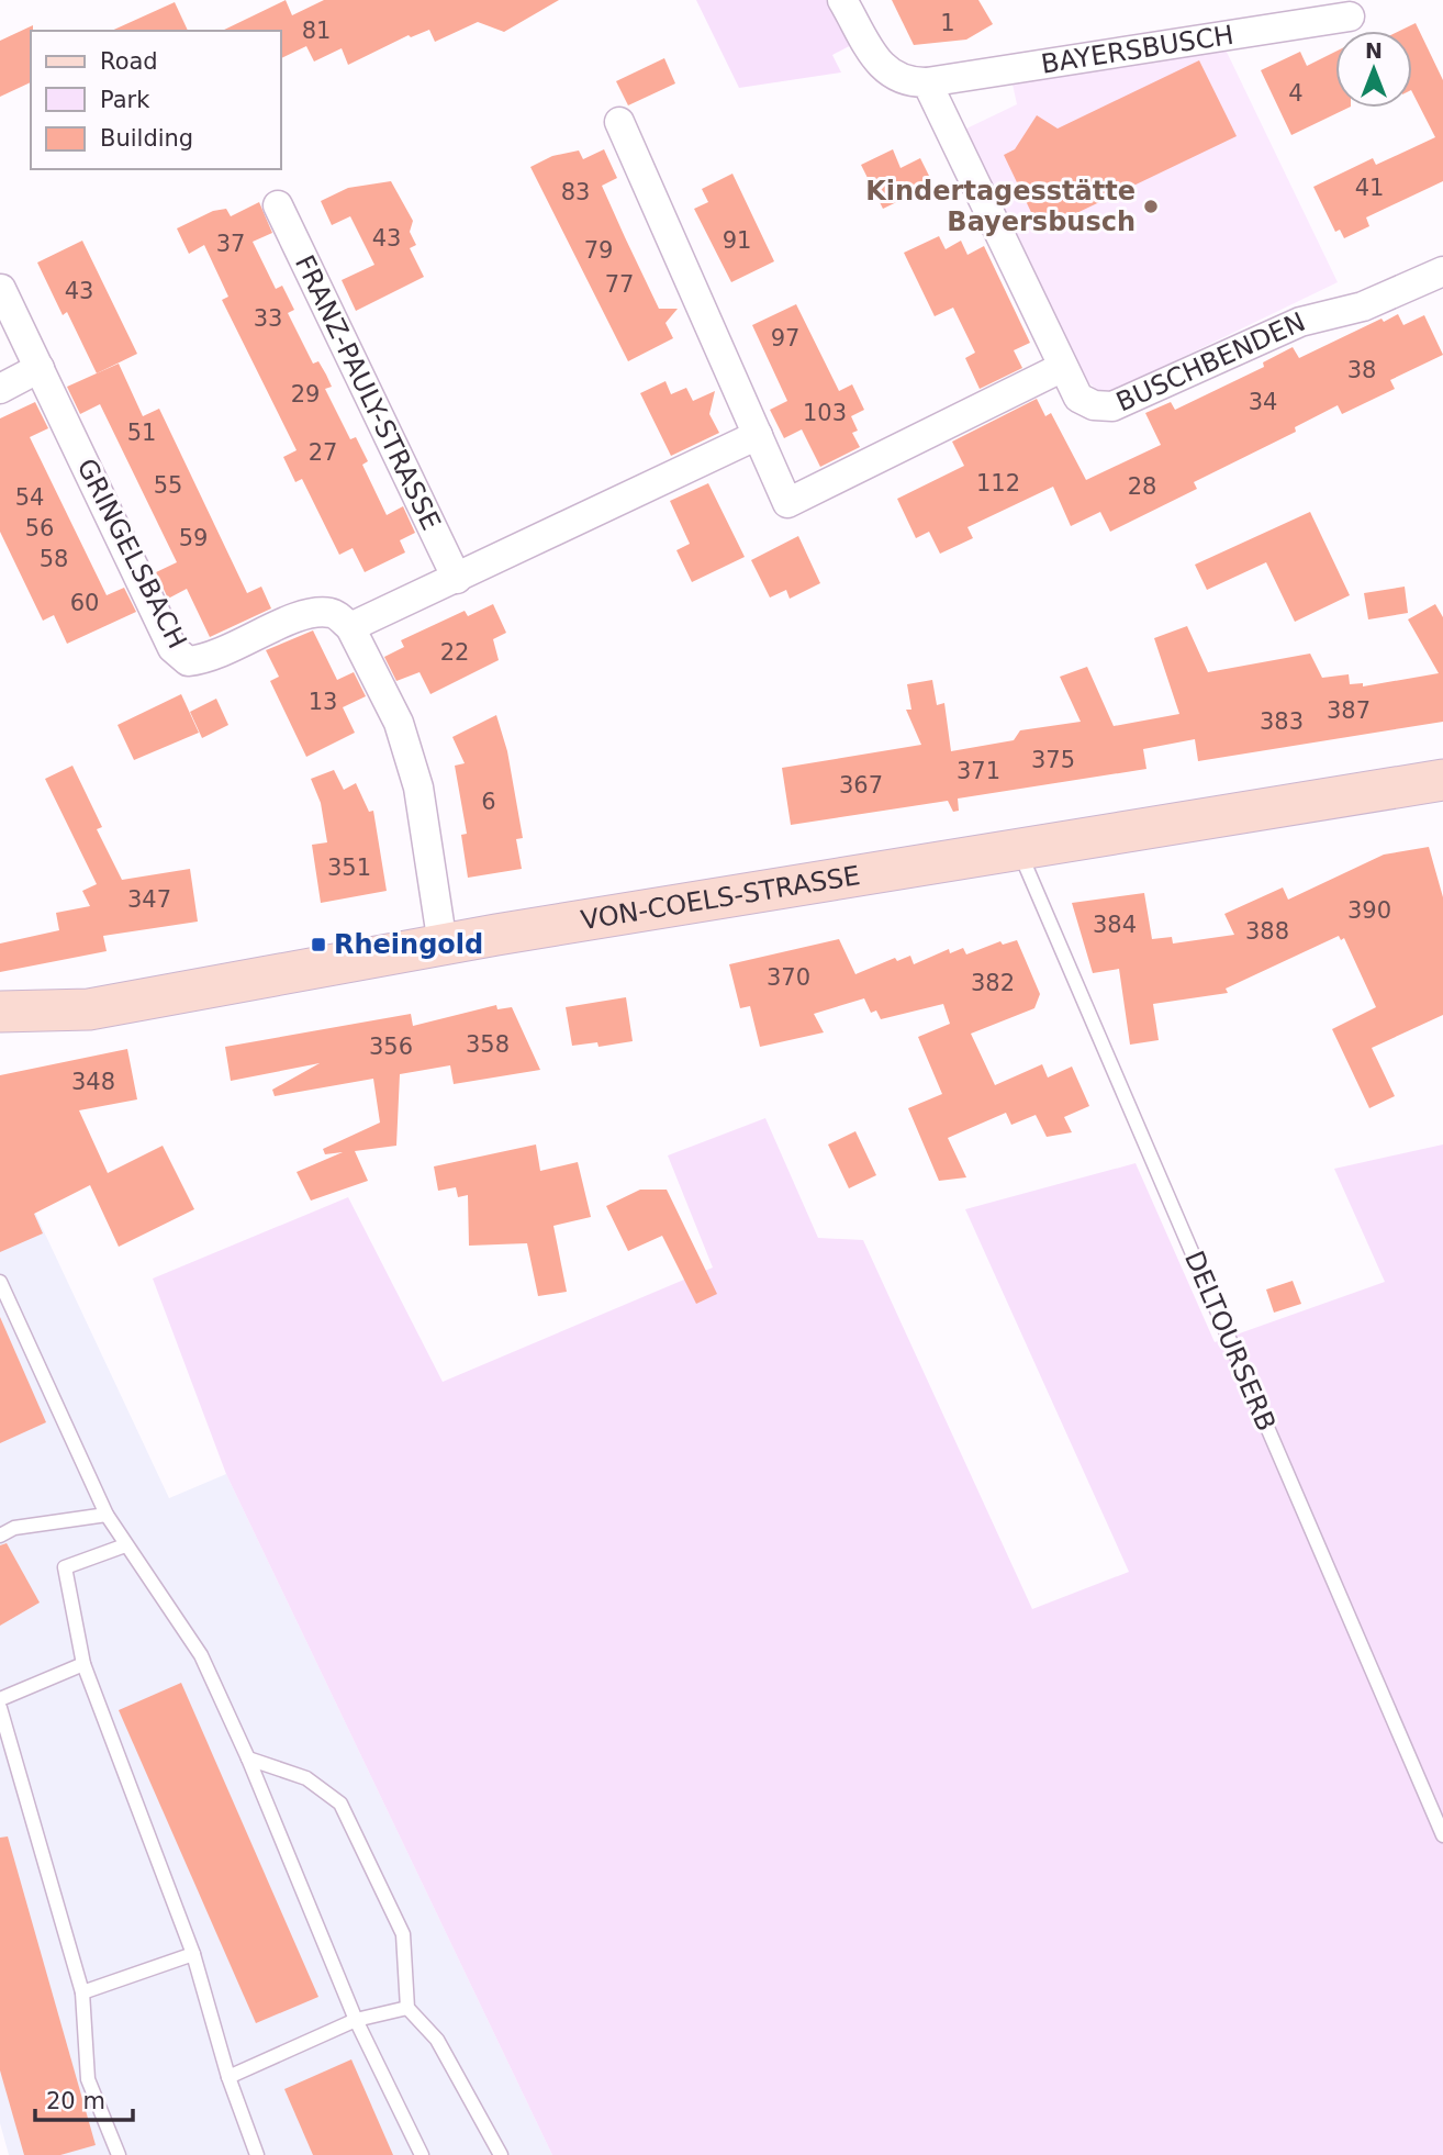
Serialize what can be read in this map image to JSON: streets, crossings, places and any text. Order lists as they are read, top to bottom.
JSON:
{
  "streets": {
    "main road": ["VON-COELS-STRASSE"],
    "street": [
      "BAYERSBUSCH",
      "BUSCHBENDEN",
      "FRANZ-PAULY-STRASSE",
      "GRINGELSBACH"
    ],
    "lane": ["DELTOURSERB"]
  },
  "crossings": [
    ["BAYERSBUSCH", "BUSCHBENDEN"],
    ["VON-COELS-STRASSE", "DELTOURSERB"]
  ],
  "places": {
    "other": ["Kindertagesstätte Bayersbusch"],
    "transit": ["Rheingold"]
  },
  "house_numbers": [
    "1",
    "81",
    "4",
    "41",
    "83",
    "43",
    "91",
    "37",
    "79",
    "77",
    "43",
    "33",
    "97",
    "38",
    "29",
    "34",
    "103",
    "51",
    "27",
    "112",
    "55",
    "28",
    "54",
    "56",
    "59",
    "58",
    "60",
    "22",
    "13",
    "387",
    "383",
    "375",
    "371",
    "367",
    "6",
    "351",
    "347",
    "390",
    "384",
    "388",
    "370",
    "382",
    "358",
    "356",
    "348"
  ],
  "legend": ["Road", "Park", "Building"],
  "scale_bar": "20 m",
  "north": "top"
}
